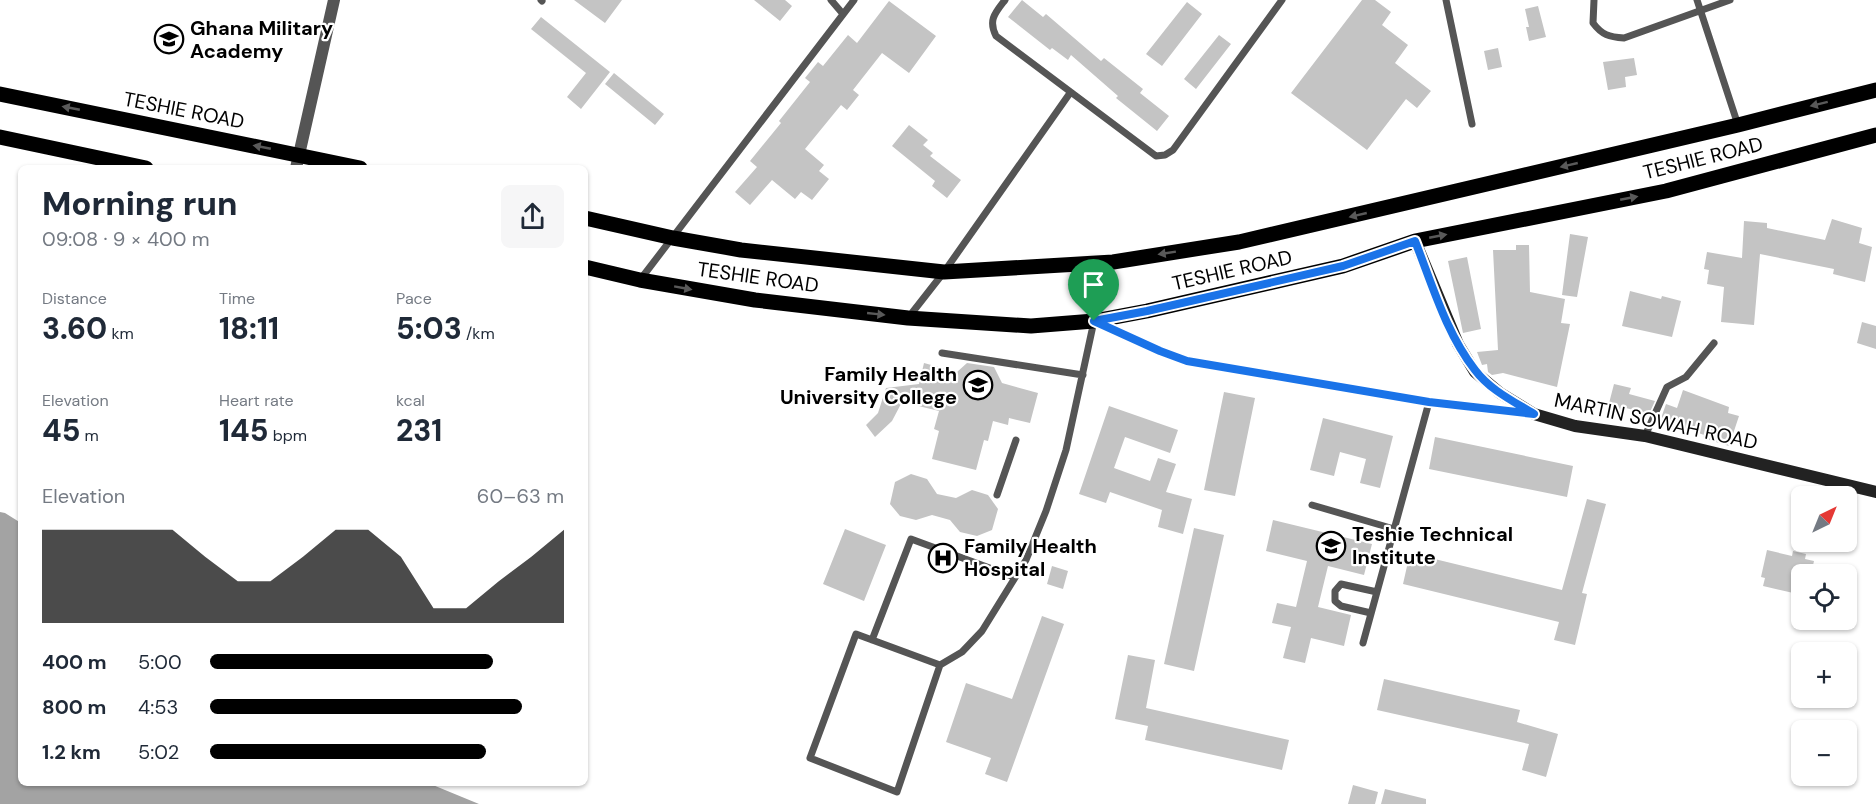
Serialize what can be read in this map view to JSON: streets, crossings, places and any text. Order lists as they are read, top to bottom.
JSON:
{
  "streets": {
    "main road": ["TESHIE ROAD"],
    "street": ["MARTIN SOWAH ROAD"]
  },
  "crossings": [
    ["TESHIE ROAD", "MARTIN SOWAH ROAD"]
  ],
  "places": {
    "school or university": ["Ghana Military Academy", "Family Health University College", "Teshie Technical Institute"],
    "hospital": ["Family Health Hospital"]
  },
  "north": "top right",
  "page": {
    "heading": ["Morning run", "09:08 · 9 × 400 m"],
    "stats": [
      ["Distance", "3.60 km"],
      ["Time", "18:11"],
      ["Pace", "5:03 /km"],
      ["Elevation", "45 m"],
      ["Heart rate", "145 bpm"],
      ["kcal", "231"]
    ],
    "chart": ["Elevation", "60–63 m"],
    "map_buttons": ["+", "−"],
    "list": [
      {
        "name": "400 m",
        "note": "5:00"
      },
      {
        "name": "800 m",
        "note": "4:53"
      },
      {
        "name": "1.2 km",
        "note": "5:02"
      }
    ]
  }
}
